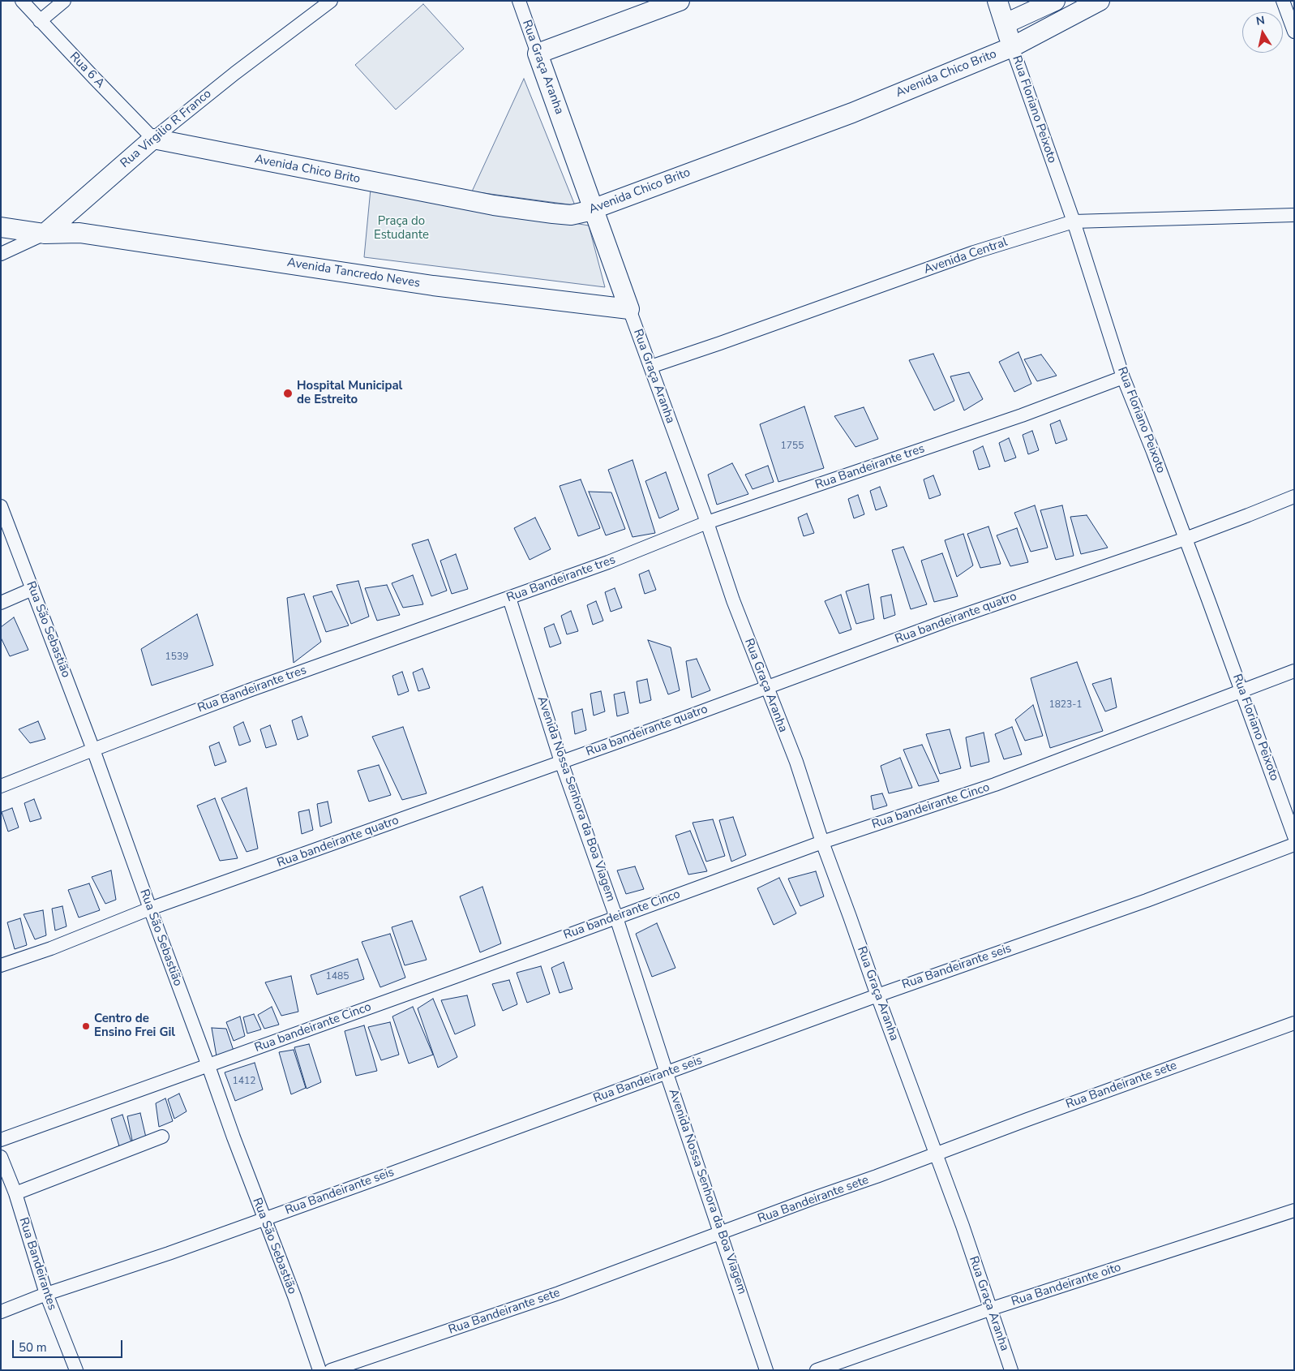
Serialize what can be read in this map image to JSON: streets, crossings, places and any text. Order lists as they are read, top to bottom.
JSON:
{
  "streets": {
    "main road": [
      "Rua Graça Aranha",
      "Avenida Chico Brito",
      "Rua Floriano Peixoto",
      "Rua Virgilio R Franco",
      "Avenida Tancredo Neves"
    ],
    "street": [
      "Rua 6 A",
      "Avenida Central",
      "Rua Bandeirante tres",
      "Rua bandeirante quatro",
      "Rua São Sebastião",
      "Avenida Nossa Senhora da Boa Viagem",
      "Rua bandeirante Cinco",
      "Rua Bandeirante seis",
      "Rua Bandeirante sete",
      "Rua Bandeirantes",
      "Rua Bandeirante oito"
    ]
  },
  "crossings": [
    ["Rua Graça Aranha", "Avenida Chico Brito"],
    ["Rua Graça Aranha", "Avenida Central"],
    ["Rua Graça Aranha", "Avenida Tancredo Neves"],
    ["Rua Graça Aranha", "Rua Bandeirante tres"],
    ["Rua Graça Aranha", "Rua bandeirante quatro"],
    ["Rua Graça Aranha", "Rua bandeirante Cinco"],
    ["Rua Graça Aranha", "Rua Bandeirante seis"],
    ["Rua Graça Aranha", "Rua Bandeirante sete"],
    ["Rua Graça Aranha", "Rua Bandeirante oito"],
    ["Rua 6 A", "Avenida Chico Brito"],
    ["Rua 6 A", "Rua Virgilio R Franco"],
    ["Avenida Chico Brito", "Rua Floriano Peixoto"],
    ["Avenida Chico Brito", "Rua Virgilio R Franco"],
    ["Rua Floriano Peixoto", "Avenida Central"],
    ["Rua Floriano Peixoto", "Rua Bandeirante tres"],
    ["Rua Floriano Peixoto", "Rua bandeirante quatro"],
    ["Rua Floriano Peixoto", "Rua bandeirante Cinco"],
    ["Rua Virgilio R Franco", "Avenida Tancredo Neves"],
    ["Rua Bandeirante tres", "Rua São Sebastião"],
    ["Rua Bandeirante tres", "Avenida Nossa Senhora da Boa Viagem"],
    ["Rua bandeirante quatro", "Rua São Sebastião"],
    ["Rua bandeirante quatro", "Avenida Nossa Senhora da Boa Viagem"],
    ["Rua São Sebastião", "Rua bandeirante Cinco"],
    ["Rua São Sebastião", "Rua Bandeirante seis"],
    ["Avenida Nossa Senhora da Boa Viagem", "Rua bandeirante Cinco"],
    ["Avenida Nossa Senhora da Boa Viagem", "Rua Bandeirante seis"],
    ["Avenida Nossa Senhora da Boa Viagem", "Rua Bandeirante sete"],
    ["Rua Bandeirante seis", "Rua Bandeirantes"]
  ],
  "parks": ["Praça do Estudante"],
  "places": ["Hospital Municipal de Estreito", "Centro de Ensino Frei Gil"],
  "house_numbers": [
    "1755",
    "1539",
    "1823-1",
    "1485",
    "1412"
  ],
  "scale_bar": "50 m",
  "north": "top"
}
